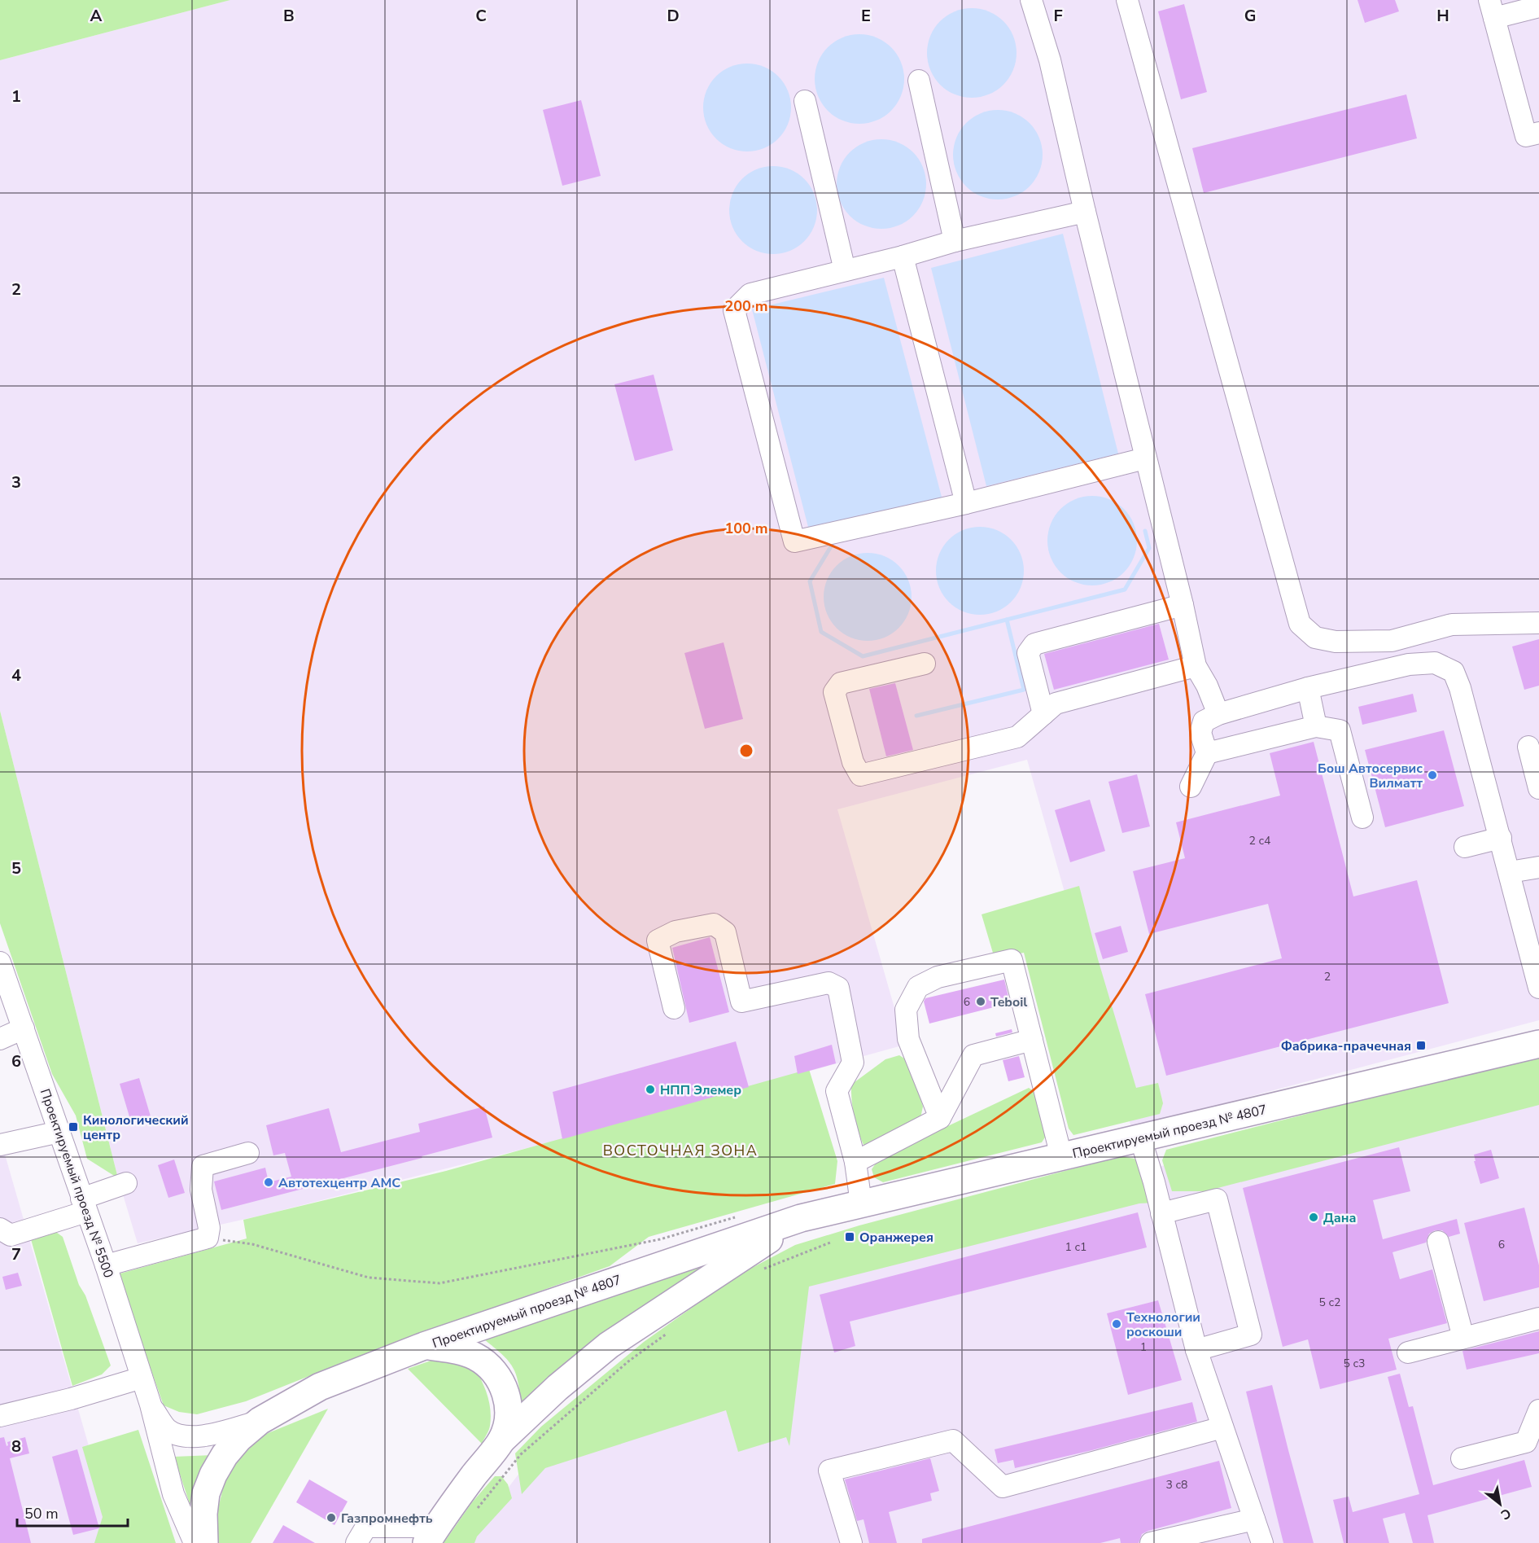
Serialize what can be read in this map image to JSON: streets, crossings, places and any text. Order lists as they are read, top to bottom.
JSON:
{
  "streets": {
    "main road": ["Проектируемый проезд № 4807"],
    "street": ["Проектируемый проезд № 5500"]
  },
  "crossings": [
    ["Проектируемый проезд № 4807", "Проектируемый проезд № 5500"]
  ],
  "districts": ["ВОСТОЧНАЯ ЗОНА"],
  "places": {
    "other": [
      "Бош Автосервис Вилматт",
      "Teboil",
      "НПП Элемер",
      "Автотехцентр АМС",
      "Дана",
      "Технологии роскоши",
      "Газпромнефть"
    ],
    "transit": ["Фабрика-прачечная", "Кинологический центр", "Оранжерея"]
  },
  "house_numbers": [
    "2 с4",
    "2",
    "6",
    "6",
    "1 с1",
    "5 с2",
    "1",
    "5 с3",
    "3 с8"
  ],
  "scale_bar": "50 m",
  "north": "bottom right",
  "grid": {
    "columns": [
      "A",
      "B",
      "C",
      "D",
      "E",
      "F",
      "G",
      "H"
    ],
    "rows": [
      "1",
      "2",
      "3",
      "4",
      "5",
      "6",
      "7",
      "8"
    ]
  },
  "rings": ["200 m", "100 m"]
}
